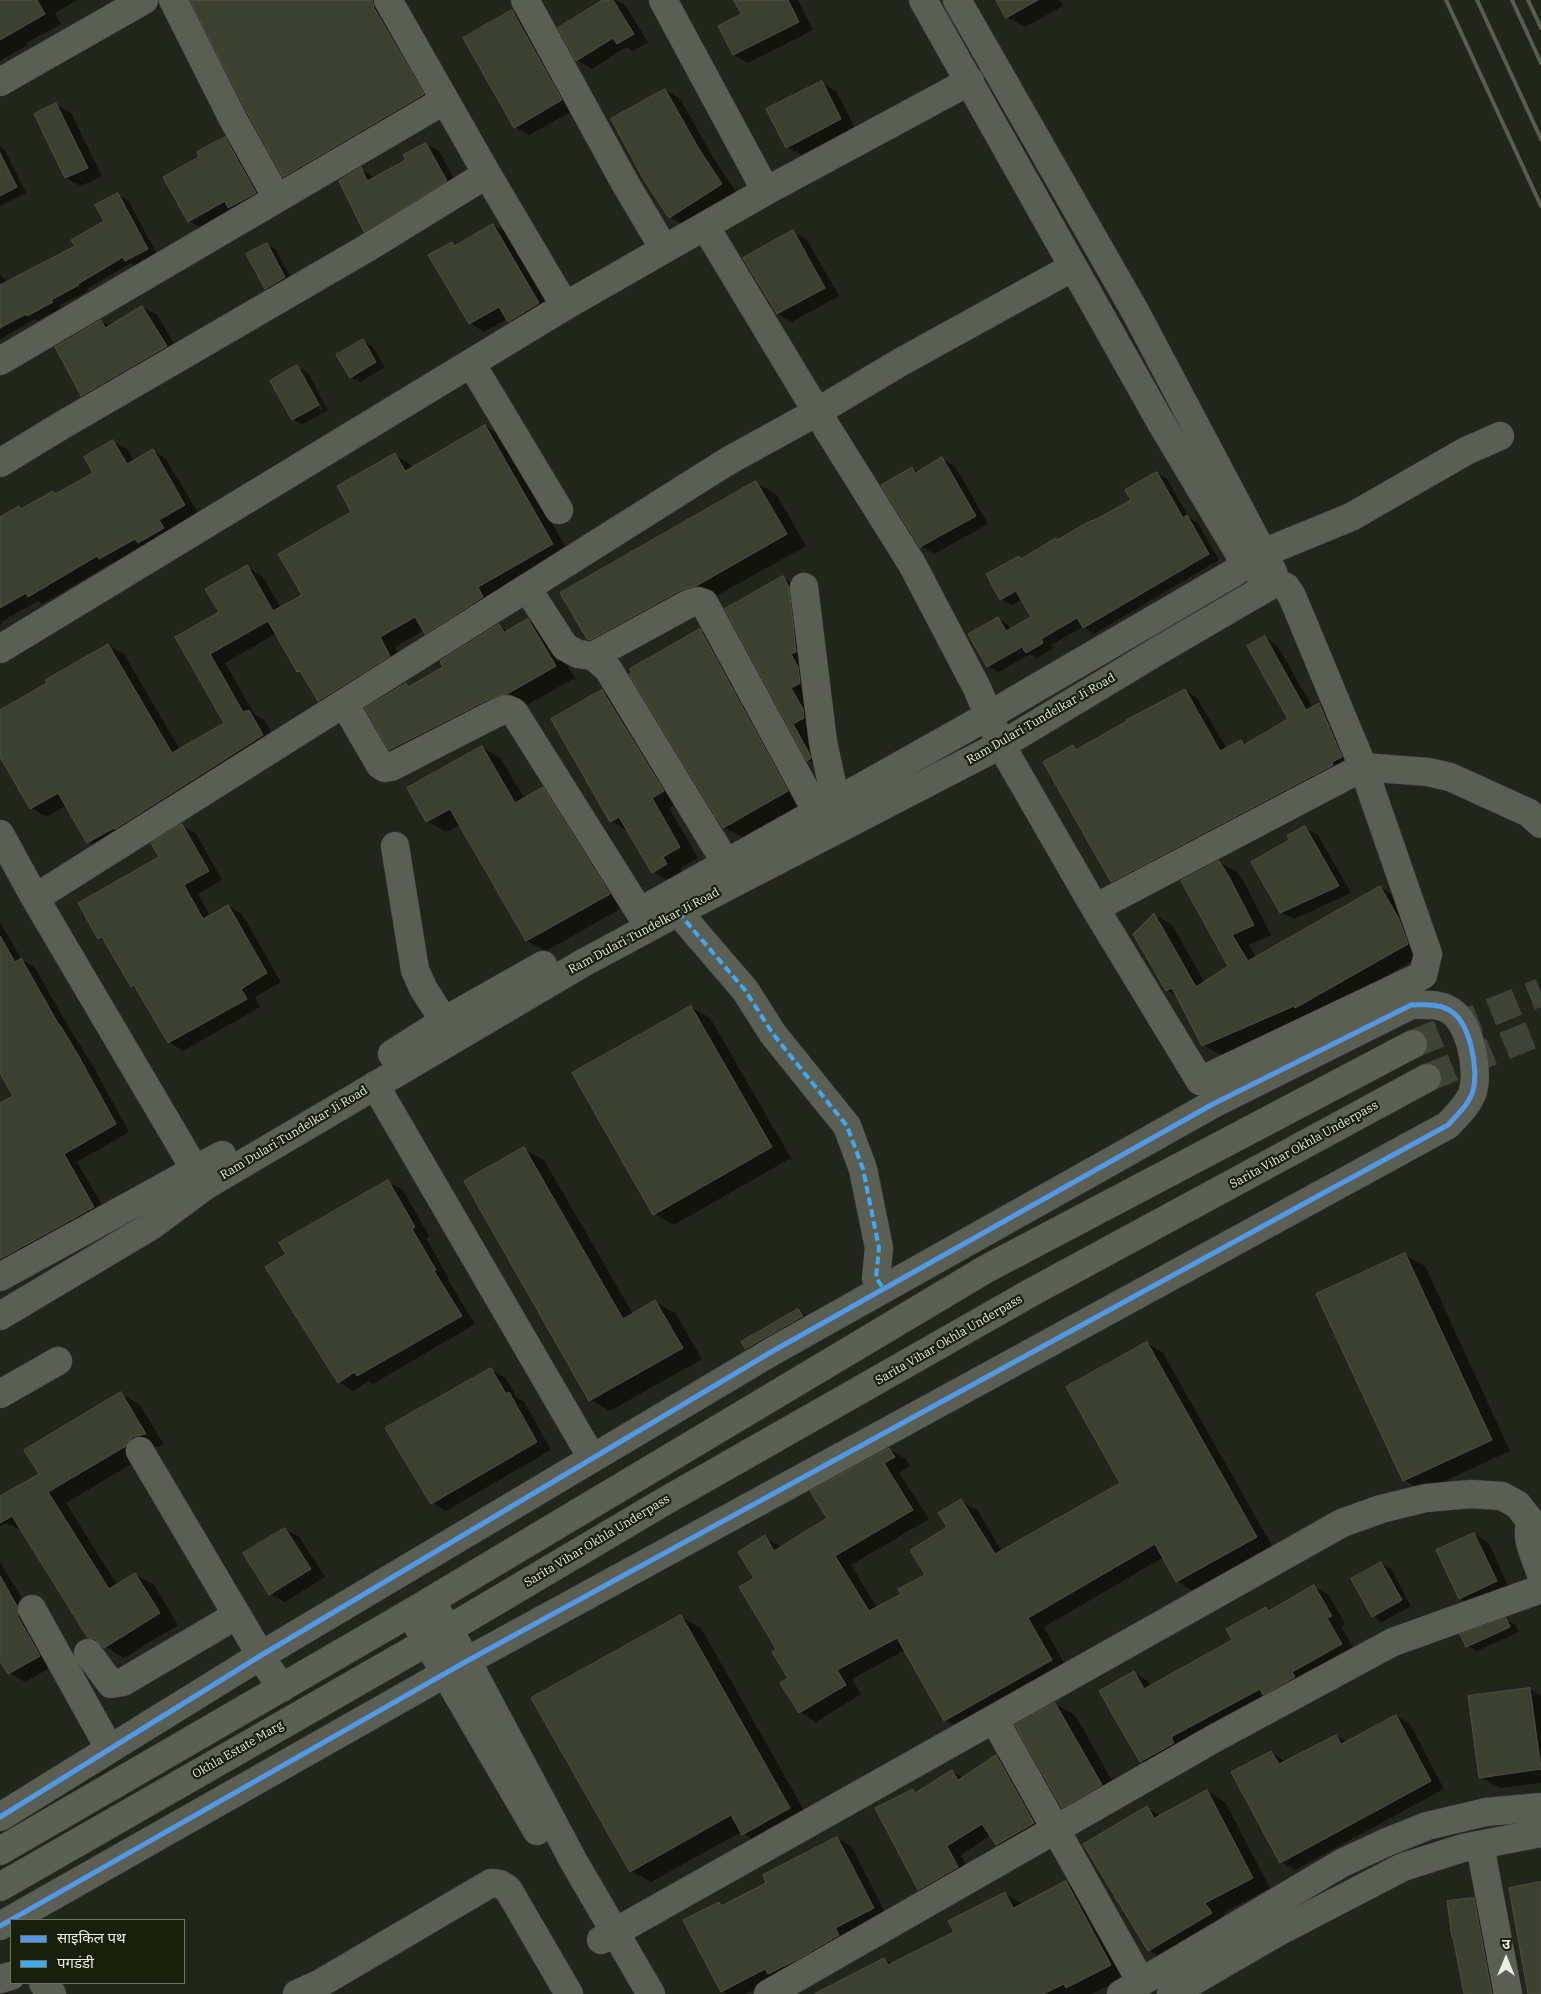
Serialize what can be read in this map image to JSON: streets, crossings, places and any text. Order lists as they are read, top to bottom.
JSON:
{
  "streets": {
    "main road": ["Sarita Vihar Okhla Underpass", "Okhla Estate Marg"],
    "street": ["Ram Dulari Tundelkar Ji Road"]
  },
  "crossings": [
    ["Sarita Vihar Okhla Underpass", "Okhla Estate Marg"]
  ],
  "legend": ["साइकिल पथ", "पगडंडी"],
  "north": "top"
}
